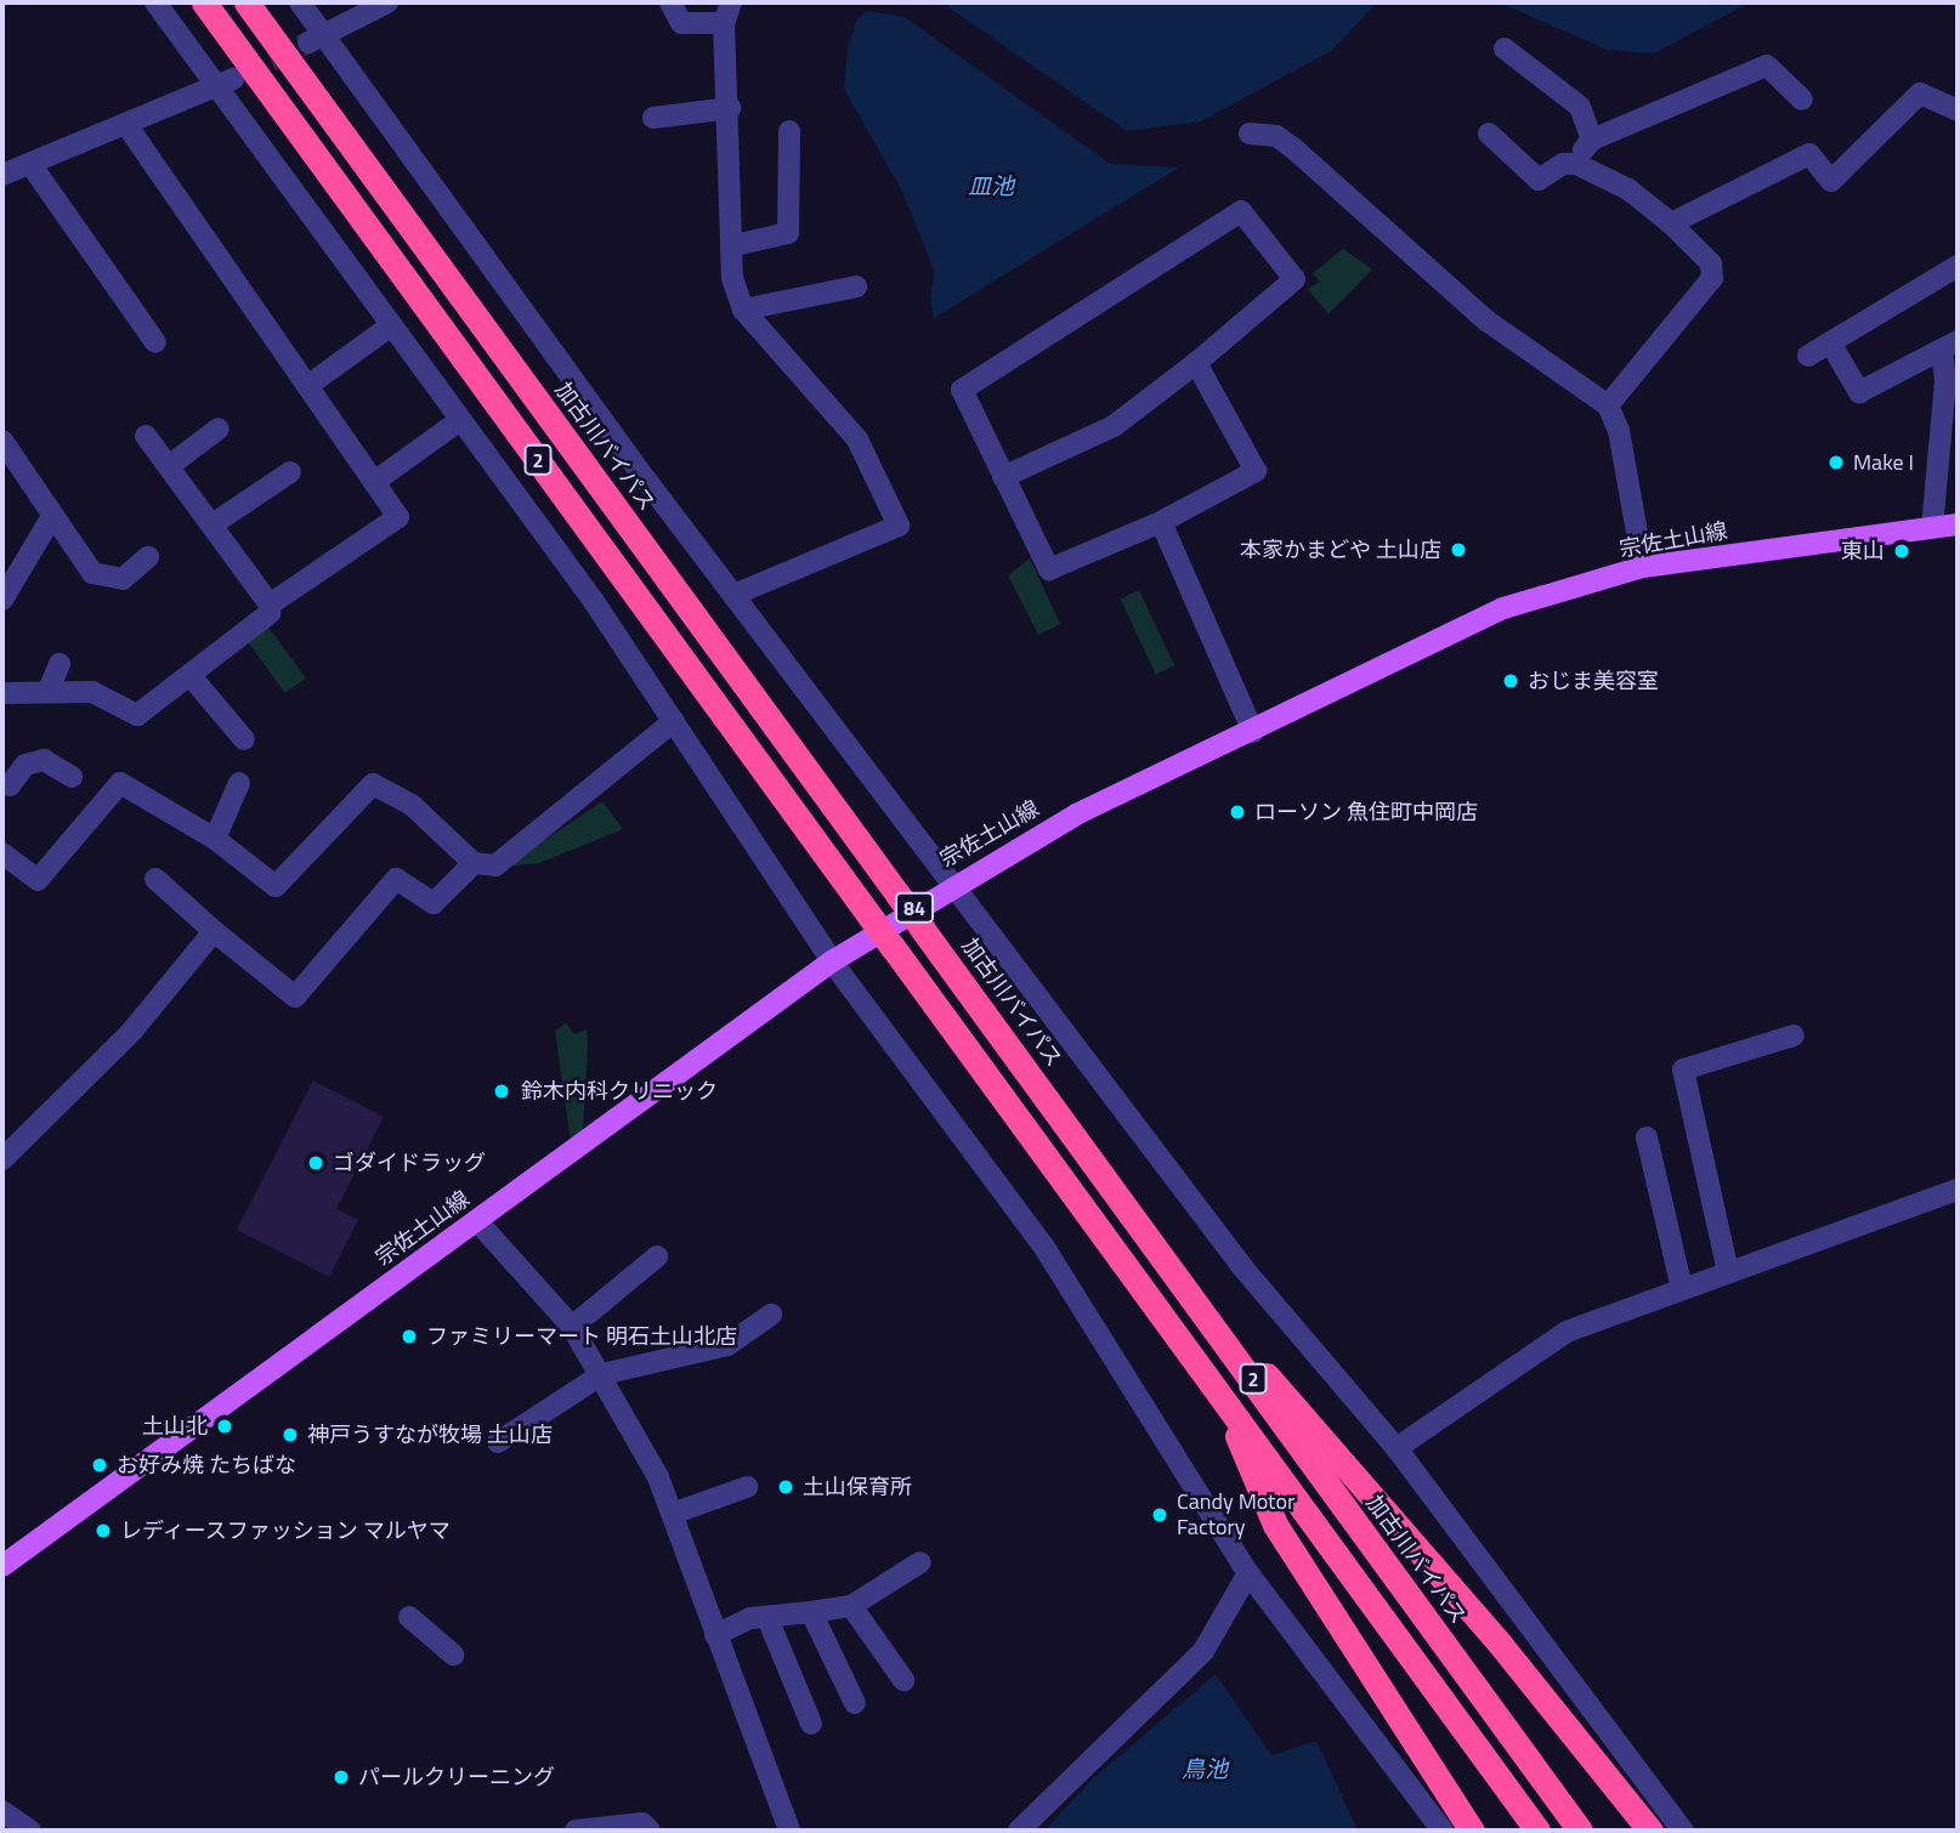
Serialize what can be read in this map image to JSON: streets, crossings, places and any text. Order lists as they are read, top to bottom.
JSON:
{
  "streets": {
    "highway": ["加古川バイパス", "2"],
    "main road": ["宗佐土山線", "84"]
  },
  "water": ["皿池", "鳥池"],
  "places": [
    "Make I",
    "本家かまどや 土山店",
    "東山",
    "おじま美容室",
    "ローソン 魚住町中岡店",
    "鈴木内科クリニック",
    "ゴダイドラッグ",
    "ファミリーマート 明石土山北店",
    "土山北",
    "神戸うすなが牧場 土山店",
    "お好み焼 たちばな",
    "土山保育所",
    "Candy Motor Factory",
    "レディースファッション マルヤマ",
    "パールクリーニング"
  ]
}
